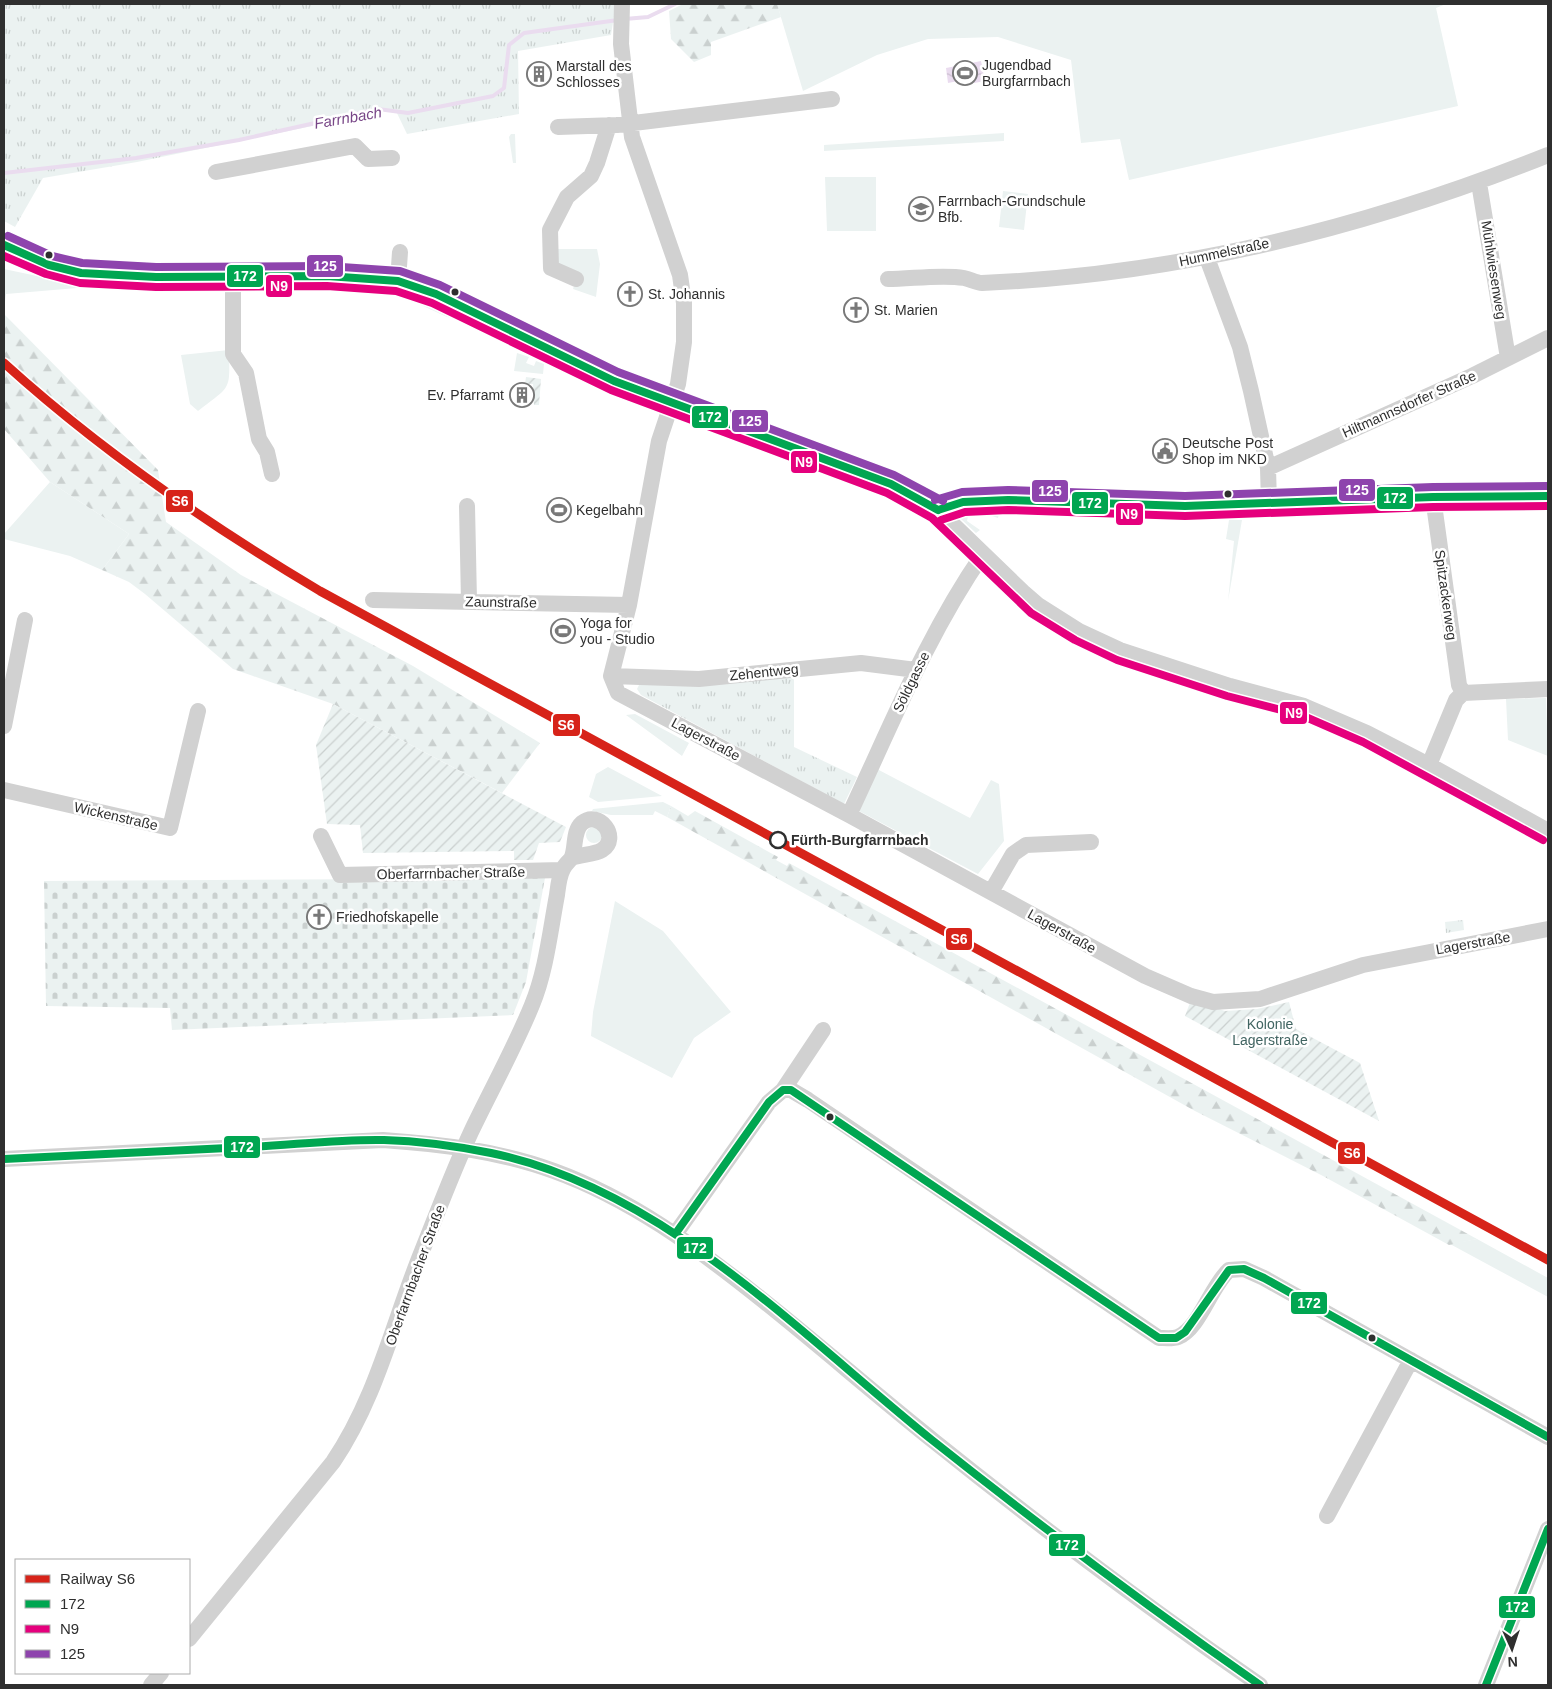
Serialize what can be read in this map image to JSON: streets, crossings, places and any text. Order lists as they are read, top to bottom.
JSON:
{
  "streets": {
    "street": [
      "Hummelstraße",
      "Mühlwiesenweg",
      "Hiltmannsdorfer Straße",
      "Spitzackerweg",
      "Zaunstraße",
      "Zehentweg",
      "Söldgasse",
      "Lagerstraße",
      "Wickenstraße",
      "Oberfarrnbacher Straße"
    ]
  },
  "crossings": [
    ["Hummelstraße", "Mühlwiesenweg"],
    ["Mühlwiesenweg", "Hiltmannsdorfer Straße"],
    ["Zehentweg", "Söldgasse"],
    ["Zehentweg", "Lagerstraße"],
    ["Söldgasse", "Lagerstraße"]
  ],
  "water": ["Farrnbach"],
  "parks": ["Kolonie Lagerstraße"],
  "places": {
    "sports": ["Jugendbad Burgfarrnbach", "Kegelbahn", "Yoga for you - Studio"],
    "building": ["Marstall des Schlosses", "Ev. Pfarramt"],
    "school or university": ["Farrnbach-Grundschule Bfb."],
    "church": ["St. Johannis", "St. Marien", "Friedhofskapelle"],
    "public building": ["Deutsche Post Shop im NKD"],
    "other": ["Fürth-Burgfarrnbach"]
  },
  "lines": [
    "transit line 125",
    "transit line 172",
    "transit line N9",
    "rail line S6"
  ],
  "legend": [
    "Railway S6",
    "172",
    "N9",
    "125"
  ],
  "north": "bottom"
}
